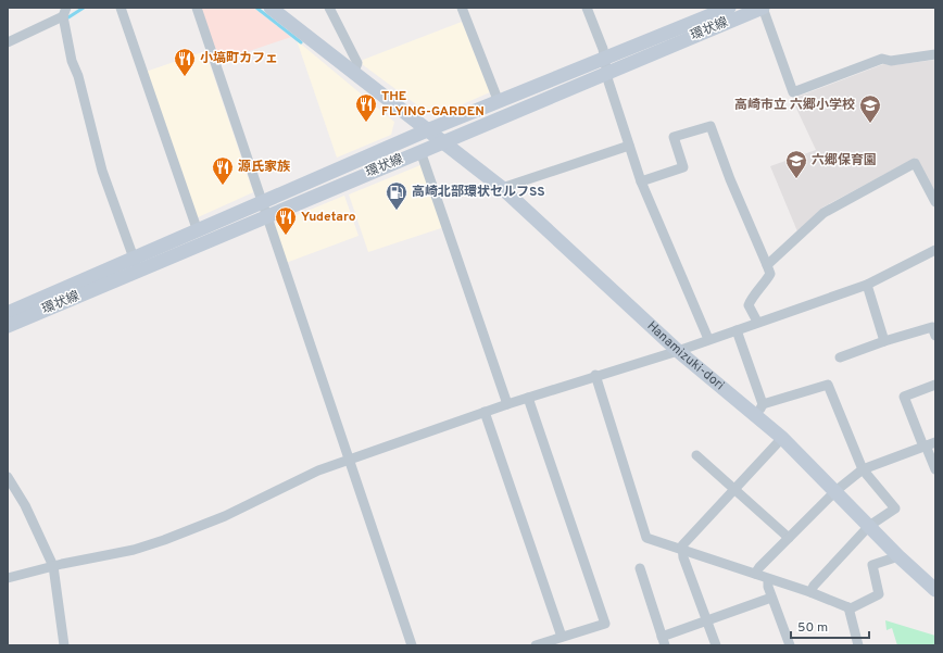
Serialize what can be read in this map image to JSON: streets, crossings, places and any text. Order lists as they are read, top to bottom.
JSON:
{
  "streets": {
    "street": ["環状線", "Hanamizuki-dori"]
  },
  "crossings": [
    ["環状線", "Hanamizuki-dori"]
  ],
  "places": {
    "restaurant": [
      "小塙町カフェ",
      "THE FLYING-GARDEN",
      "源氏家族",
      "Yudetaro"
    ],
    "school or university": ["高崎市立 六郷小学校", "六郷保育園"],
    "fuel station": ["高崎北部環状セルフSS"]
  },
  "scale_bar": "50 m"
}
